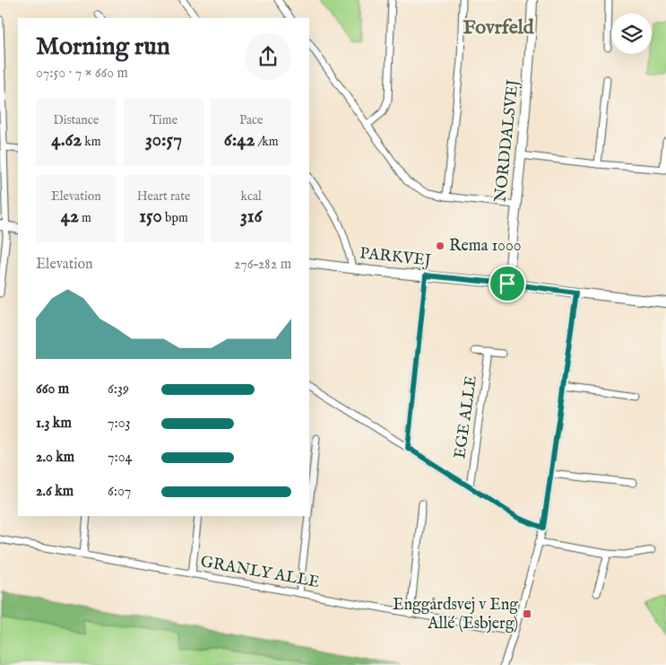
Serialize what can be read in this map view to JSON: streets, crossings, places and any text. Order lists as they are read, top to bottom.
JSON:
{
  "streets": {
    "street": [
      "NORDDALSVEJ",
      "PARKVEJ",
      "EGE ALLE",
      "GRANLY ALLE"
    ]
  },
  "crossings": [
    ["NORDDALSVEJ", "PARKVEJ"]
  ],
  "districts": ["Fovrfeld"],
  "places": {
    "other": ["Rema 1000"],
    "transit": ["Enggårdsvej v Eng Allé (Esbjerg)"]
  },
  "page": {
    "heading": ["Morning run", "07:50 · 7 × 660 m"],
    "stats": [
      ["Distance", "4.62 km"],
      ["Time", "30:57"],
      ["Pace", "6:42 /km"],
      ["Elevation", "42 m"],
      ["Heart rate", "150 bpm"],
      ["kcal", "316"]
    ],
    "chart": ["Elevation", "276–282 m"],
    "list": [
      {
        "name": "660 m",
        "note": "6:39"
      },
      {
        "name": "1.3 km",
        "note": "7:03"
      },
      {
        "name": "2.0 km",
        "note": "7:04"
      },
      {
        "name": "2.6 km",
        "note": "6:07"
      }
    ]
  }
}
